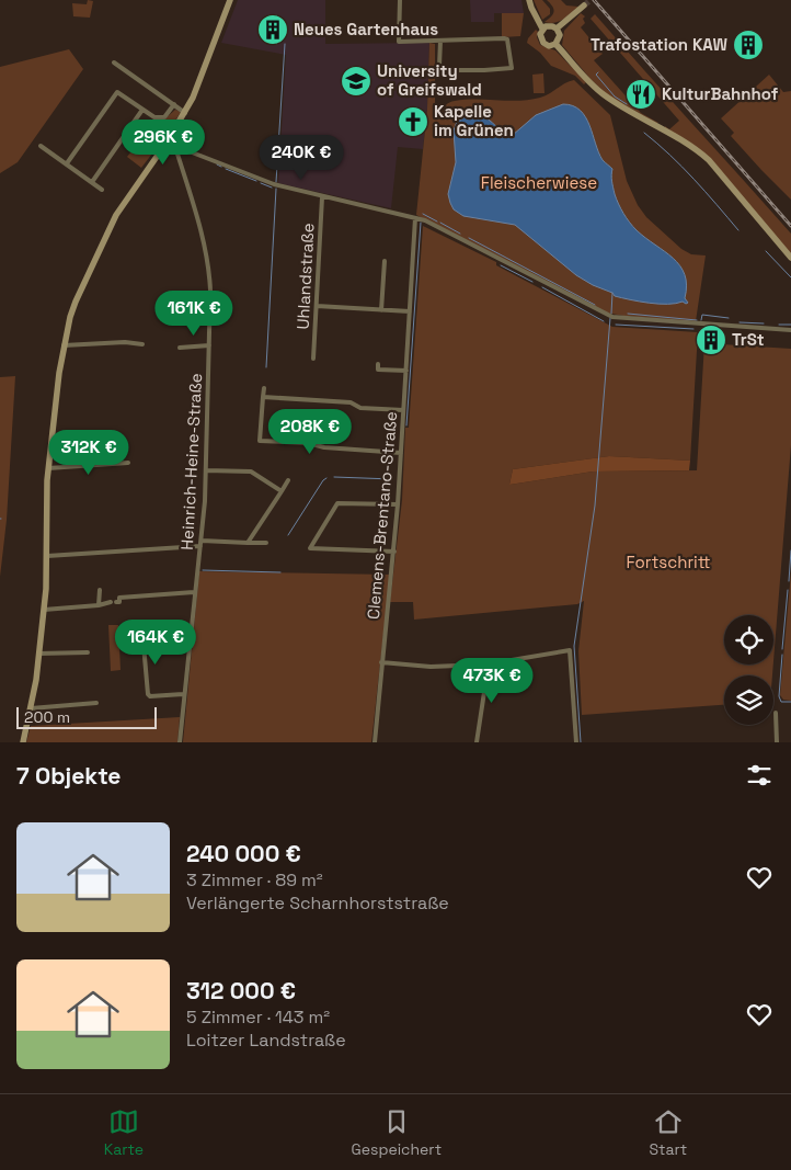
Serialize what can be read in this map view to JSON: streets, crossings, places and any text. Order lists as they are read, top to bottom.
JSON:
{
  "streets": {
    "street": ["Uhlandstraße", "Heinrich-Heine-Straße", "Clemens-Brentano-Straße"]
  },
  "parks": ["Fleischerwiese", "Fortschritt"],
  "places": {
    "building": ["Neues Gartenhaus", "Trafostation KAW", "TrSt"],
    "school or university": ["University of Greifswald"],
    "restaurant": ["KulturBahnhof"],
    "church": ["Kapelle im Grünen"]
  },
  "scale_bar": "200 m",
  "page": {
    "price": [
      "296K €",
      "240K €",
      "161K €",
      "208K €",
      "312K €",
      "164K €",
      "473K €"
    ],
    "scale": "200 m",
    "heading": "7 Objekte",
    "list": [
      {
        "name": "240 000 €",
        "note": "3 Zimmer · 89 m² · Verlängerte Scharnhorststraße"
      },
      {
        "name": "312 000 €",
        "note": "5 Zimmer · 143 m² · Loitzer Landstraße"
      }
    ],
    "tabs": ["Karte", "Gespeichert", "Start"]
  }
}
